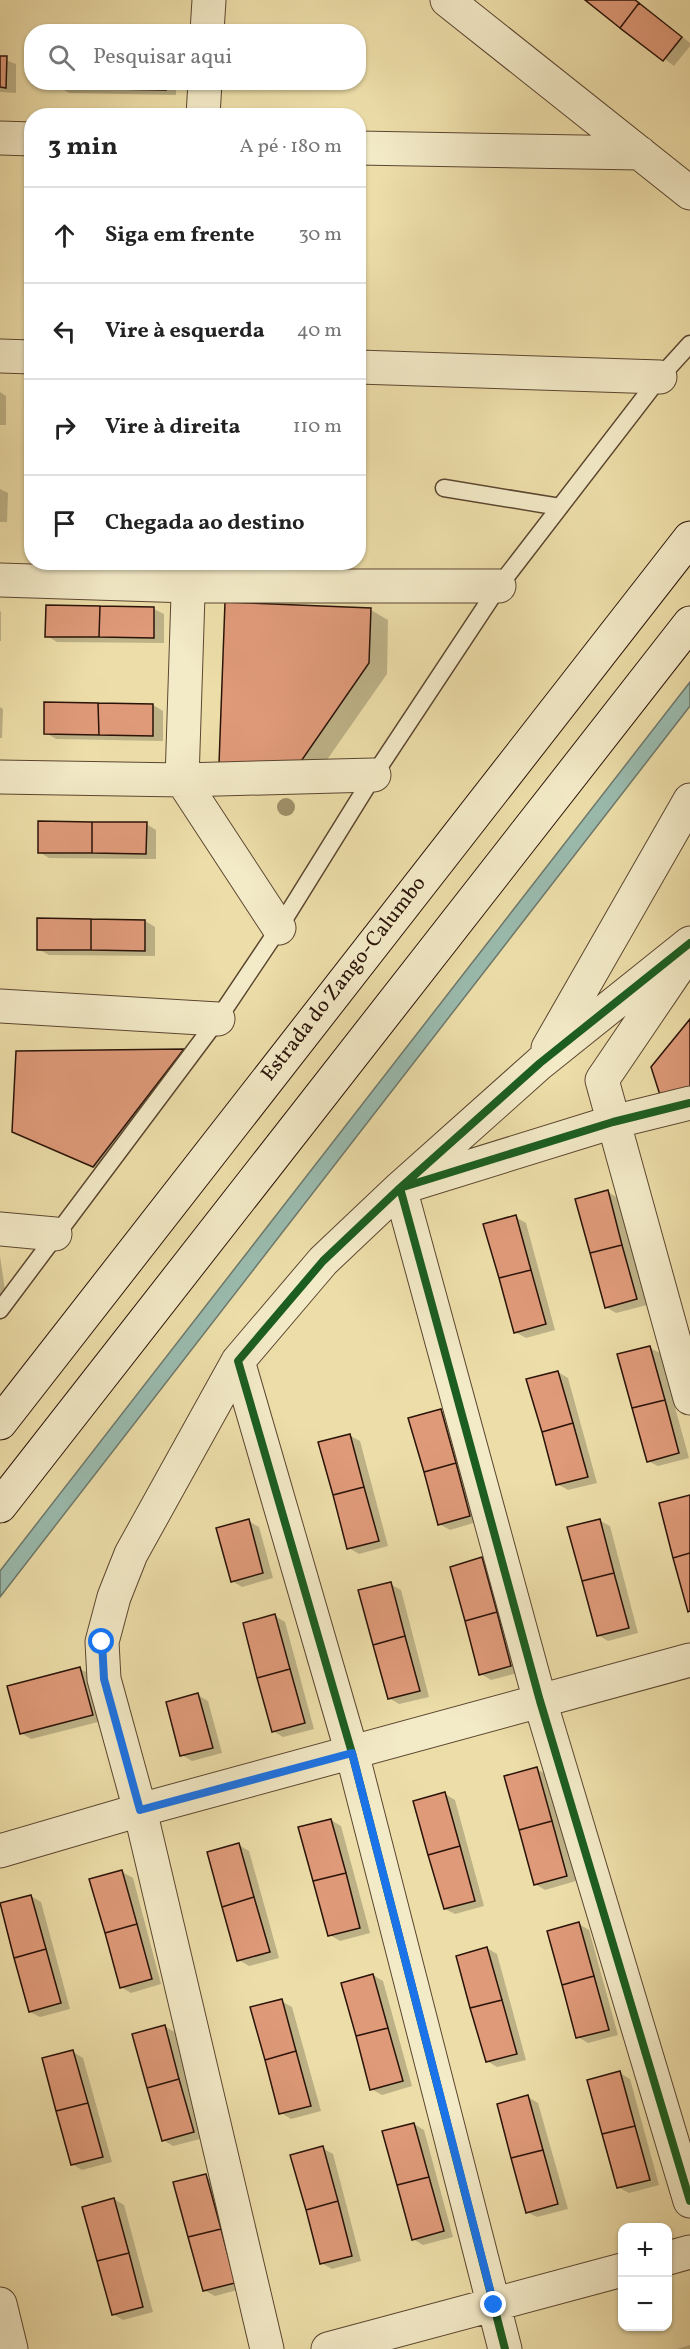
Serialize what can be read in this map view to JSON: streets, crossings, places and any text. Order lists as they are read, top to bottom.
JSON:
{
  "streets": {
    "street": ["Estrada do Zango-Calumbo"]
  },
  "page": {
    "search": "Pesquisar aqui",
    "heading": ["3 min", "A pé · 180 m"],
    "list": [
      ["Siga em frente", "30 m"],
      ["Vire à esquerda", "40 m"],
      ["Vire à direita", "110 m"],
      "Chegada ao destino"
    ],
    "map_buttons": ["+", "−"]
  }
}
